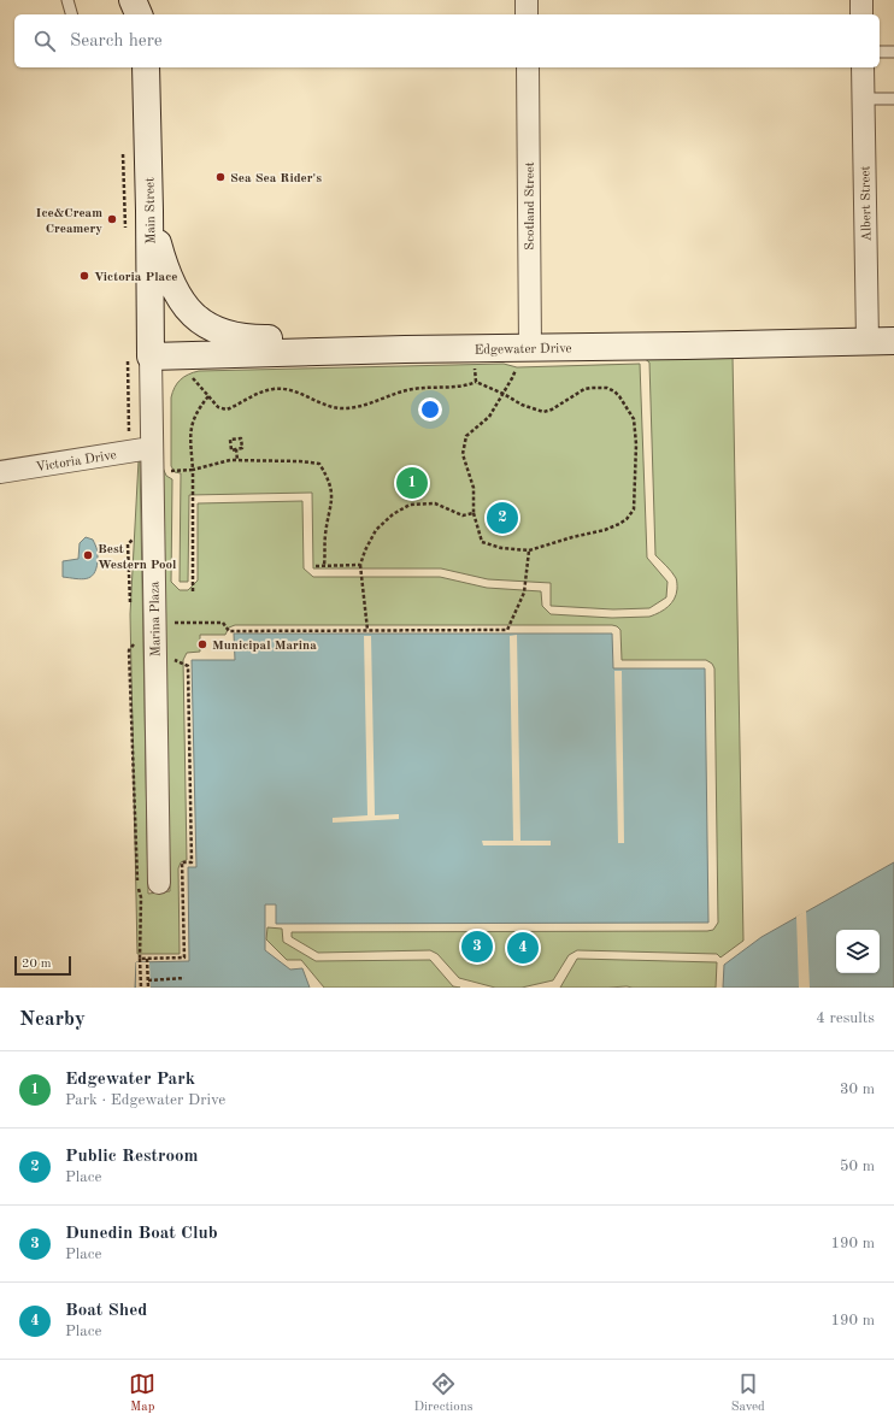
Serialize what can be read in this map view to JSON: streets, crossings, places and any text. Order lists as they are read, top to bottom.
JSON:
{
  "streets": {
    "main road": ["Main Street", "Edgewater Drive"],
    "street": [
      "Albert Street",
      "Scotland Street",
      "Victoria Drive",
      "Marina Plaza"
    ]
  },
  "crossings": [
    ["Albert Street", "Edgewater Drive"],
    ["Scotland Street", "Edgewater Drive"],
    ["Main Street", "Edgewater Drive"],
    ["Main Street", "Marina Plaza"],
    ["Edgewater Drive", "Marina Plaza"],
    ["Victoria Drive", "Marina Plaza"]
  ],
  "places": [
    "Sea Sea Rider's",
    "Ice&Cream Creamery",
    "Victoria Place",
    "Best Western Pool",
    "Municipal Marina"
  ],
  "scale_bar": "20 m",
  "page": {
    "search": "Search here",
    "pins": [
      "1",
      "2",
      "3",
      "4"
    ],
    "scale": "20 m",
    "heading": ["Nearby", "4 results"],
    "list": [
      {
        "mark": "1",
        "name": "Edgewater Park",
        "note": "Park · Edgewater Drive",
        "value": "30 m"
      },
      {
        "mark": "2",
        "name": "Public Restroom",
        "note": "Place",
        "value": "50 m"
      },
      {
        "mark": "3",
        "name": "Dunedin Boat Club",
        "note": "Place",
        "value": "190 m"
      },
      {
        "mark": "4",
        "name": "Boat Shed",
        "note": "Place",
        "value": "190 m"
      }
    ],
    "nav": ["Map", "Directions", "Saved"]
  }
}
